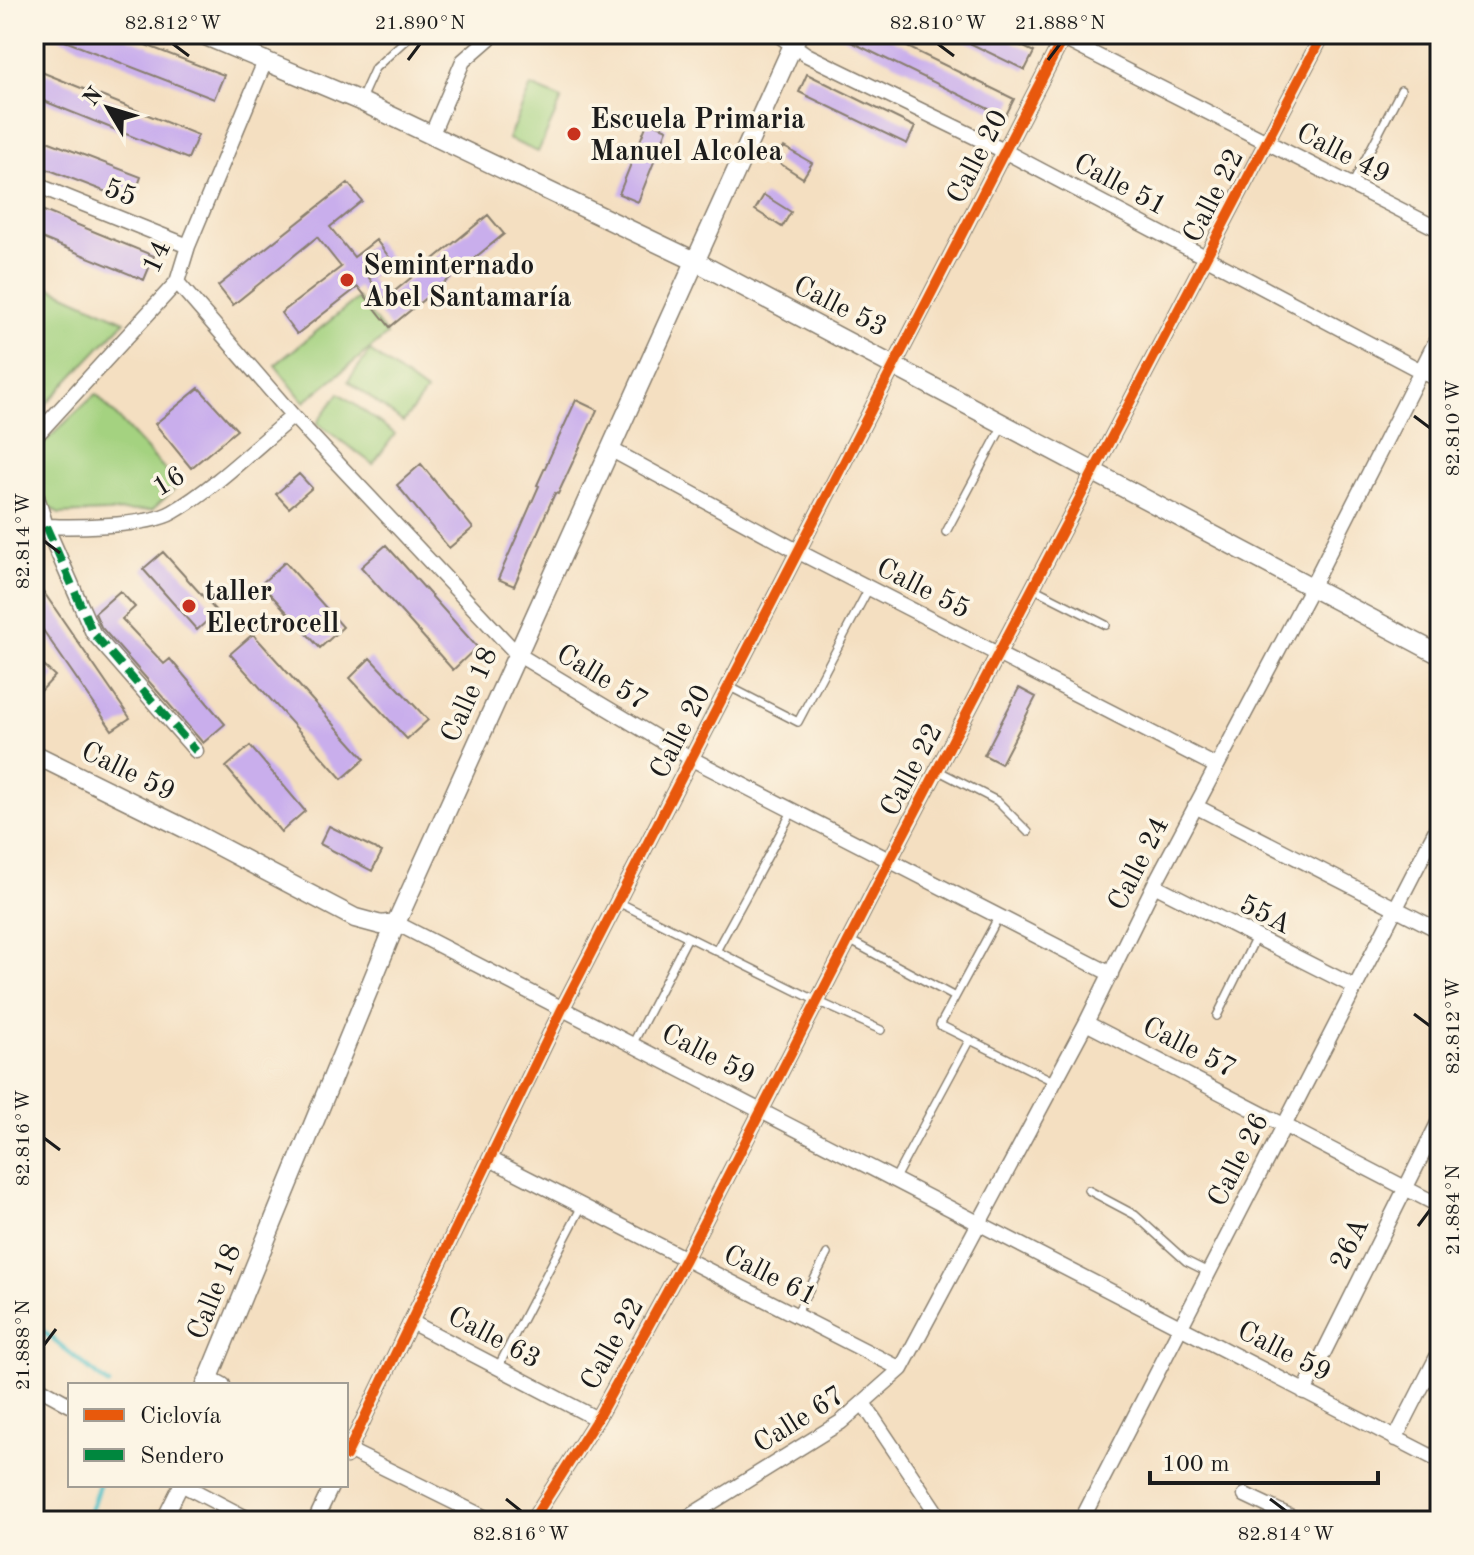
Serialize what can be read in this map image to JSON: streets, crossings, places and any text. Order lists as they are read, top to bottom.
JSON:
{
  "streets": {
    "street": [
      "Calle 49",
      "Calle 20",
      "Calle 51",
      "55",
      "Calle 22",
      "14",
      "Calle 53",
      "16",
      "Calle 55",
      "Calle 57",
      "Calle 18",
      "Calle 59",
      "Calle 24",
      "55A",
      "Calle 26",
      "26A",
      "Calle 61",
      "Calle 63",
      "Calle 67"
    ]
  },
  "crossings": [
    ["Calle 49", "Calle 20"],
    ["Calle 49", "Calle 22"],
    ["Calle 20", "Calle 51"],
    ["Calle 20", "Calle 53"],
    ["Calle 20", "Calle 55"],
    ["Calle 20", "Calle 57"],
    ["Calle 20", "Calle 59"],
    ["Calle 20", "Calle 61"],
    ["Calle 20", "Calle 63"],
    ["Calle 51", "Calle 22"],
    ["Calle 51", "Calle 18"],
    ["Calle 51", "Calle 24"],
    ["55", "14"],
    ["Calle 22", "Calle 53"],
    ["Calle 22", "Calle 55"],
    ["Calle 22", "Calle 57"],
    ["Calle 22", "Calle 59"],
    ["Calle 22", "Calle 61"],
    ["Calle 22", "Calle 63"],
    ["14", "Calle 53"],
    ["14", "Calle 57"],
    ["Calle 53", "Calle 18"],
    ["Calle 53", "Calle 24"],
    ["16", "Calle 57"],
    ["Calle 55", "Calle 18"],
    ["Calle 55", "Calle 24"],
    ["Calle 57", "Calle 18"],
    ["Calle 57", "Calle 24"],
    ["Calle 57", "Calle 26"],
    ["Calle 57", "26A"],
    ["Calle 18", "Calle 59"],
    ["Calle 59", "Calle 24"],
    ["Calle 59", "Calle 26"],
    ["Calle 59", "26A"],
    ["Calle 24", "55A"],
    ["Calle 24", "Calle 61"],
    ["Calle 24", "Calle 67"],
    ["55A", "Calle 26"]
  ],
  "places": ["Escuela Primaria Manuel Alcolea", "Seminternado Abel Santamaría", "taller Electrocell"],
  "legend": ["Ciclovía", "Sendero"],
  "scale_bar": "100 m",
  "north": "top left",
  "coordinates": [
    "82.812°W",
    "21.890°N",
    "82.810°W",
    "21.888°N",
    "82.814°W",
    "82.816°W",
    "21.884°N"
  ]
}
